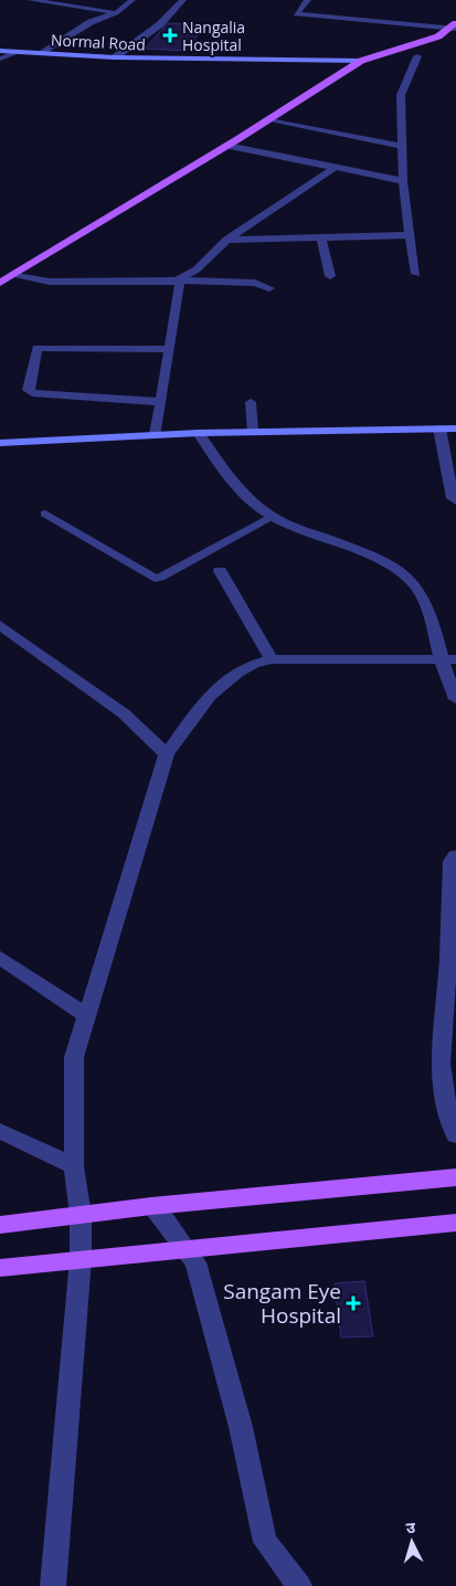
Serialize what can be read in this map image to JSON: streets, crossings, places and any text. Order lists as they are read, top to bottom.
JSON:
{
  "streets": {
    "main road": ["Normal Road"]
  },
  "places": {
    "health": ["Nangalia Hospital", "Sangam Eye Hospital"]
  },
  "north": "top"
}
